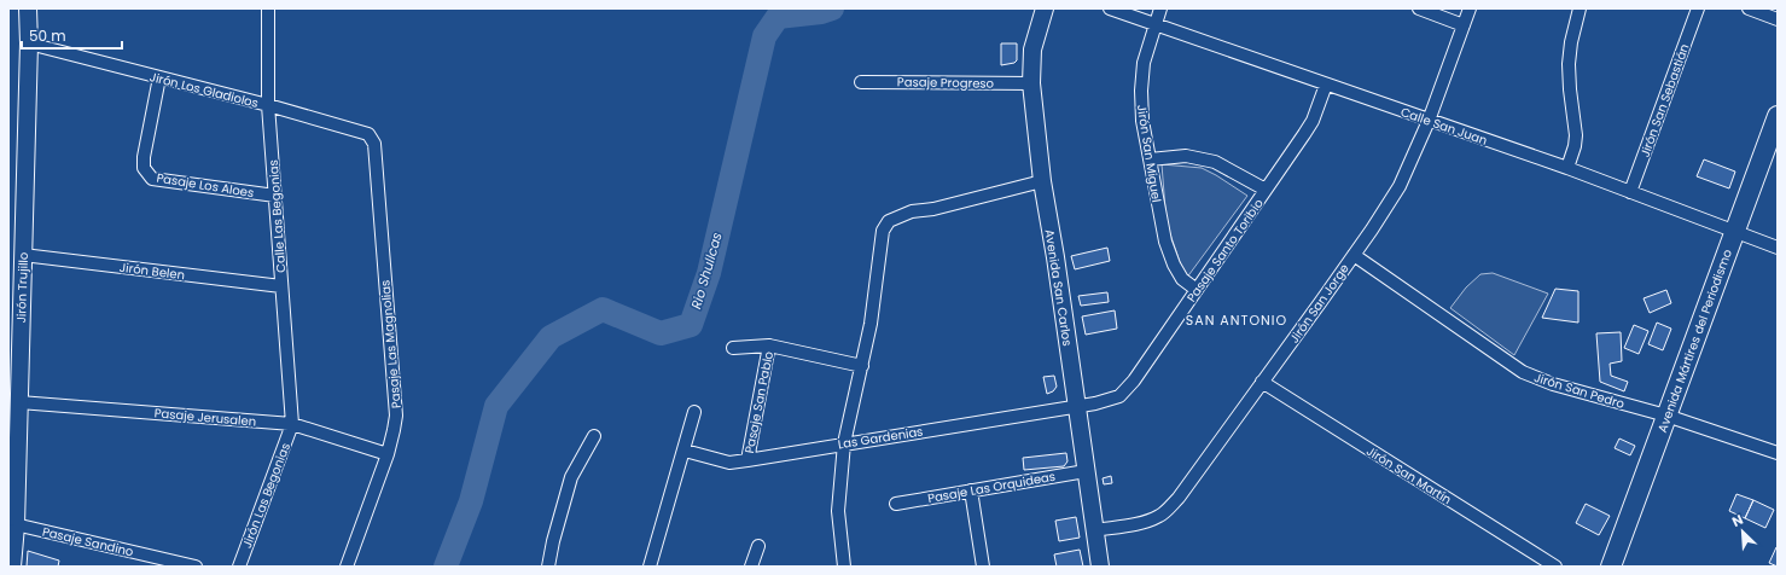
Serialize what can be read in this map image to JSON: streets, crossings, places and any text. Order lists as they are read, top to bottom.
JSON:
{
  "streets": {
    "main road": ["Jirón Trujillo", "Avenida San Carlos", "Avenida Mártires del Periodismo"],
    "street": [
      "Pasaje Progreso",
      "Jirón Los Gladiolos",
      "Jirón San Sebastián",
      "Calle San Juan",
      "Jirón San Miguel",
      "Pasaje Los Aloes",
      "Calle Las Begonias",
      "Pasaje Santo Toribio",
      "Jirón Belen",
      "Jirón San Jorge",
      "Pasaje Las Magnolias",
      "Jirón San Pedro",
      "Pasaje San Pablo",
      "Pasaje Jerusalen",
      "Las Gardenias",
      "Jirón San Martín",
      "Pasaje Las Orquideas",
      "Jirón Las Begonias",
      "Pasaje Sandino"
    ]
  },
  "crossings": [
    ["Pasaje Progreso", "Avenida San Carlos"],
    ["Jirón Los Gladiolos", "Pasaje Los Aloes"],
    ["Jirón Los Gladiolos", "Calle Las Begonias"],
    ["Jirón Los Gladiolos", "Jirón Trujillo"],
    ["Jirón Los Gladiolos", "Pasaje Las Magnolias"],
    ["Jirón San Sebastián", "Calle San Juan"],
    ["Calle San Juan", "Jirón San Miguel"],
    ["Calle San Juan", "Pasaje Santo Toribio"],
    ["Calle San Juan", "Jirón San Jorge"],
    ["Calle San Juan", "Avenida Mártires del Periodismo"],
    ["Jirón San Miguel", "Pasaje Santo Toribio"],
    ["Pasaje Los Aloes", "Calle Las Begonias"],
    ["Calle Las Begonias", "Jirón Belen"],
    ["Calle Las Begonias", "Pasaje Jerusalen"],
    ["Calle Las Begonias", "Jirón Las Begonias"],
    ["Pasaje Santo Toribio", "Avenida San Carlos"],
    ["Pasaje Santo Toribio", "Las Gardenias"],
    ["Jirón Belen", "Jirón Trujillo"],
    ["Jirón Trujillo", "Pasaje Jerusalen"],
    ["Jirón Trujillo", "Pasaje Sandino"],
    ["Avenida San Carlos", "Jirón San Jorge"],
    ["Avenida San Carlos", "Las Gardenias"],
    ["Avenida San Carlos", "Pasaje Las Orquideas"],
    ["Jirón San Jorge", "Jirón San Pedro"],
    ["Jirón San Jorge", "Jirón San Martín"],
    ["Avenida Mártires del Periodismo", "Jirón San Pedro"],
    ["Pasaje Las Magnolias", "Pasaje Jerusalen"],
    ["Pasaje San Pablo", "Las Gardenias"],
    ["Pasaje Jerusalen", "Jirón Las Begonias"]
  ],
  "districts": ["SAN ANTONIO"],
  "water": ["Rio Shullcas"],
  "scale_bar": "50 m",
  "north": "top left"
}
